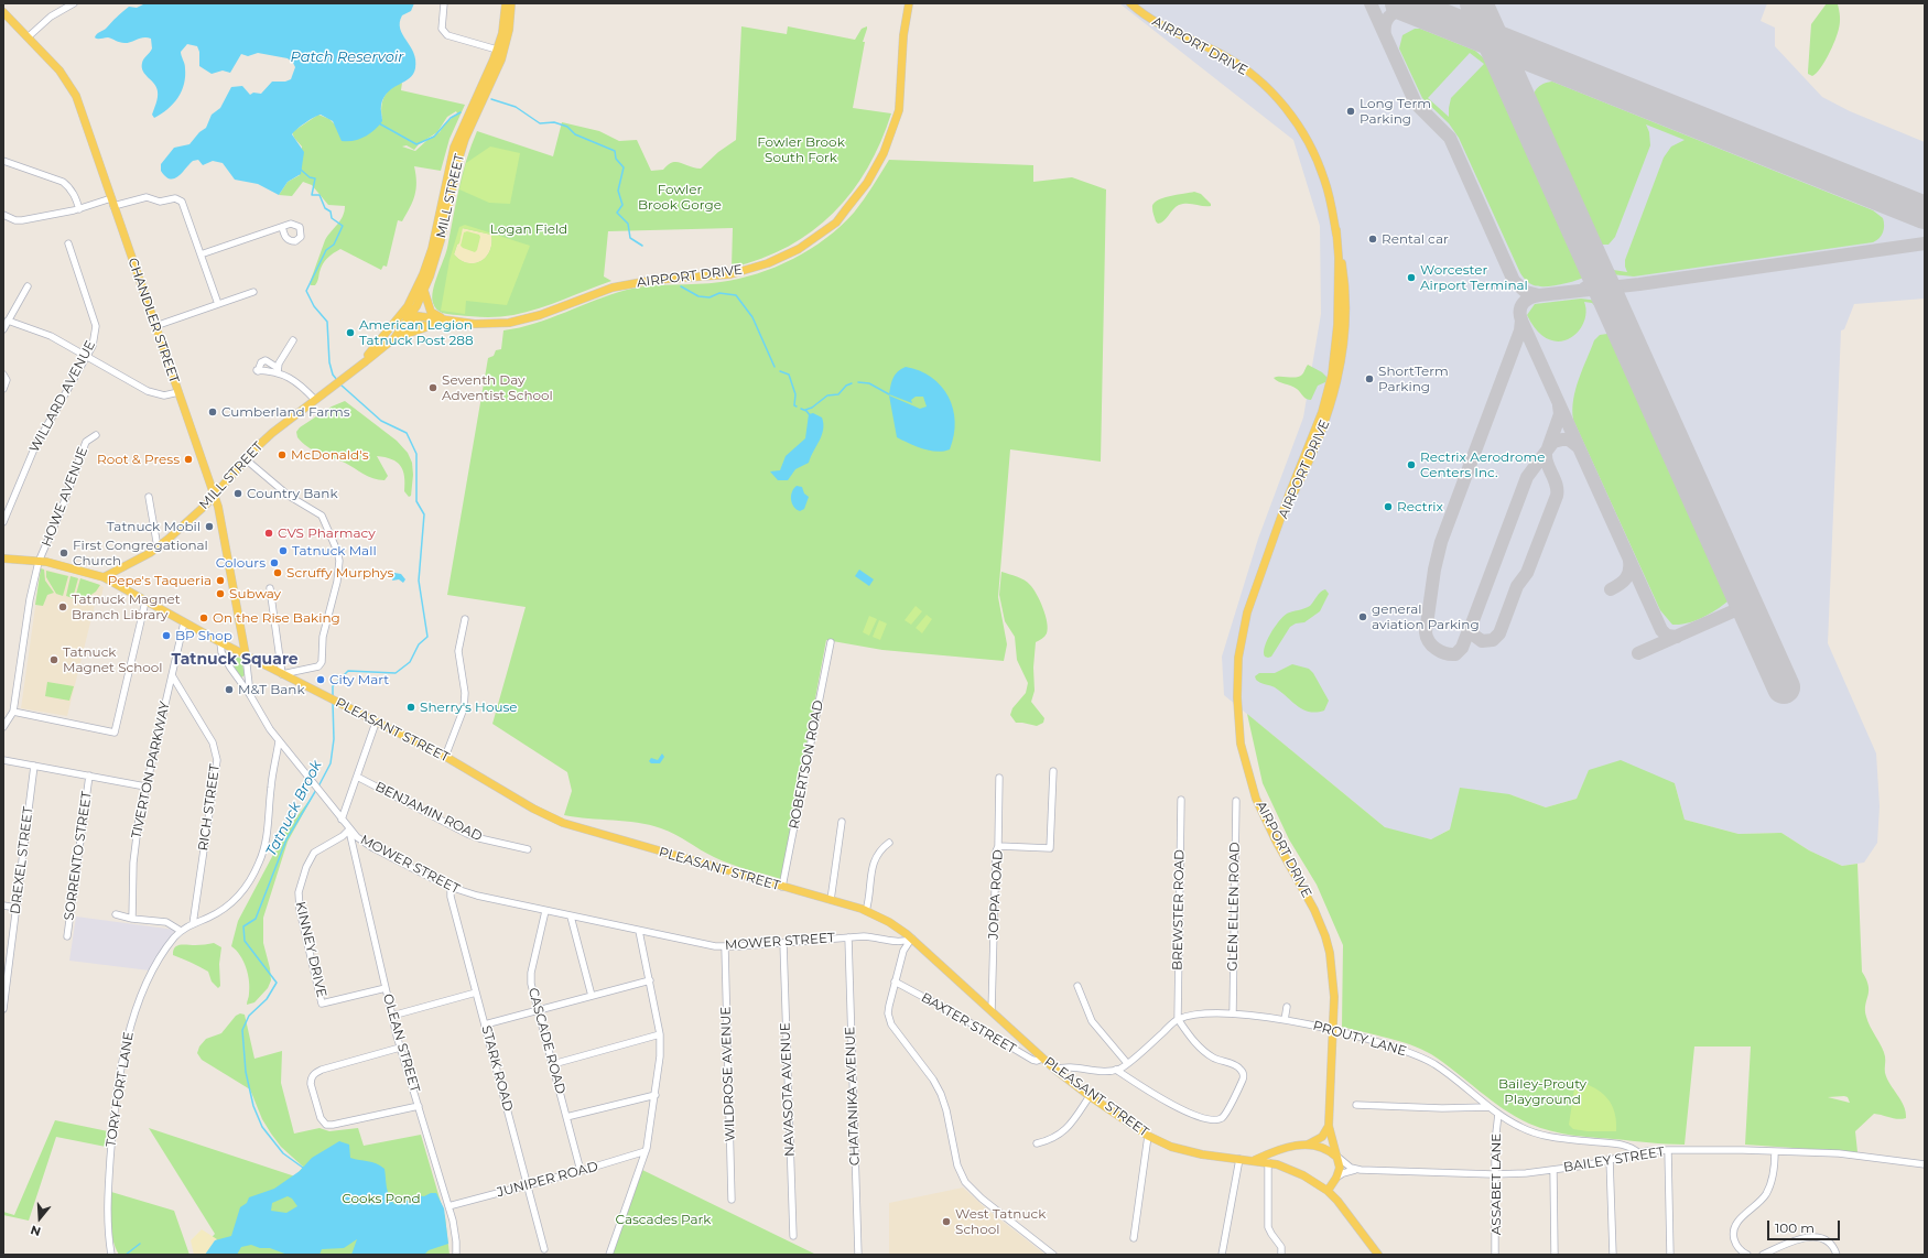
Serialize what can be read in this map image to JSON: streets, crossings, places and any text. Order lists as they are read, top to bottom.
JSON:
{
  "streets": {
    "main road": [
      "AIRPORT DRIVE",
      "MILL STREET",
      "CHANDLER STREET",
      "PLEASANT STREET"
    ],
    "street": [
      "WILLARD AVENUE",
      "HOWE AVENUE",
      "ROBERTSON ROAD",
      "TIVERTON PARKWAY",
      "RICH STREET",
      "BENJAMIN ROAD",
      "SORRENTO STREET",
      "DREXEL STREET",
      "MOWER STREET",
      "JOPPA ROAD",
      "GLEN ELLEN ROAD",
      "BREWSTER ROAD",
      "KINNEY DRIVE",
      "BAXTER STREET",
      "PROUTY LANE",
      "CASCADE ROAD",
      "OLEAN STREET",
      "STARK ROAD",
      "WILDROSE AVENUE",
      "TORY FORT LANE",
      "NAVASOTA AVENUE",
      "CHATANIKA AVENUE",
      "BAILEY STREET",
      "JUNIPER ROAD",
      "ASSABET LANE"
    ]
  },
  "crossings": [
    ["AIRPORT DRIVE", "MILL STREET"],
    ["AIRPORT DRIVE", "PROUTY LANE"],
    ["AIRPORT DRIVE", "BAILEY STREET"],
    ["MILL STREET", "CHANDLER STREET"],
    ["MILL STREET", "PLEASANT STREET"],
    ["CHANDLER STREET", "PLEASANT STREET"],
    ["CHANDLER STREET", "MOWER STREET"],
    ["HOWE AVENUE", "PLEASANT STREET"],
    ["PLEASANT STREET", "ROBERTSON ROAD"],
    ["PLEASANT STREET", "TIVERTON PARKWAY"],
    ["PLEASANT STREET", "MOWER STREET"],
    ["PLEASANT STREET", "JOPPA ROAD"],
    ["PLEASANT STREET", "BAXTER STREET"],
    ["PLEASANT STREET", "PROUTY LANE"],
    ["TIVERTON PARKWAY", "RICH STREET"],
    ["RICH STREET", "TORY FORT LANE"],
    ["MOWER STREET", "KINNEY DRIVE"],
    ["MOWER STREET", "CASCADE ROAD"],
    ["MOWER STREET", "OLEAN STREET"],
    ["MOWER STREET", "STARK ROAD"],
    ["MOWER STREET", "WILDROSE AVENUE"],
    ["MOWER STREET", "TORY FORT LANE"],
    ["MOWER STREET", "NAVASOTA AVENUE"],
    ["MOWER STREET", "CHATANIKA AVENUE"],
    ["GLEN ELLEN ROAD", "PROUTY LANE"],
    ["BREWSTER ROAD", "PROUTY LANE"],
    ["KINNEY DRIVE", "OLEAN STREET"],
    ["PROUTY LANE", "BAILEY STREET"],
    ["PROUTY LANE", "ASSABET LANE"],
    ["CASCADE ROAD", "JUNIPER ROAD"],
    ["OLEAN STREET", "JUNIPER ROAD"],
    ["STARK ROAD", "JUNIPER ROAD"],
    ["BAILEY STREET", "ASSABET LANE"]
  ],
  "districts": ["Tatnuck Square"],
  "water": ["Patch Reservoir", "Tatnuck Brook"],
  "parks": [
    "Fowler Brook South Fork",
    "Fowler Brook Gorge",
    "Logan Field",
    "Bailey-Prouty Playground",
    "Cooks Pond",
    "Cascades Park"
  ],
  "places": [
    "Long Term Parking",
    "Rental car",
    "Worcester Airport Terminal",
    "American Legion Tatnuck Post 288",
    "ShortTerm Parking",
    "Seventh Day Adventist School",
    "Cumberland Farms",
    "McDonald's",
    "Root & Press",
    "Rectrix Aerodrome Centers Inc.",
    "Country Bank",
    "Rectrix",
    "Tatnuck Mobil",
    "CVS Pharmacy",
    "Tatnuck Mall",
    "First Congregational Church",
    "Colours",
    "Scruffy Murphys",
    "Pepe's Taqueria",
    "Subway",
    "Tatnuck Magnet Branch Library",
    "general aviation Parking",
    "On the Rise Baking",
    "BP Shop",
    "Tatnuck Magnet School",
    "City Mart",
    "M&T Bank",
    "Sherry's House",
    "West Tatnuck School"
  ],
  "scale_bar": "100 m",
  "north": "bottom"
}
